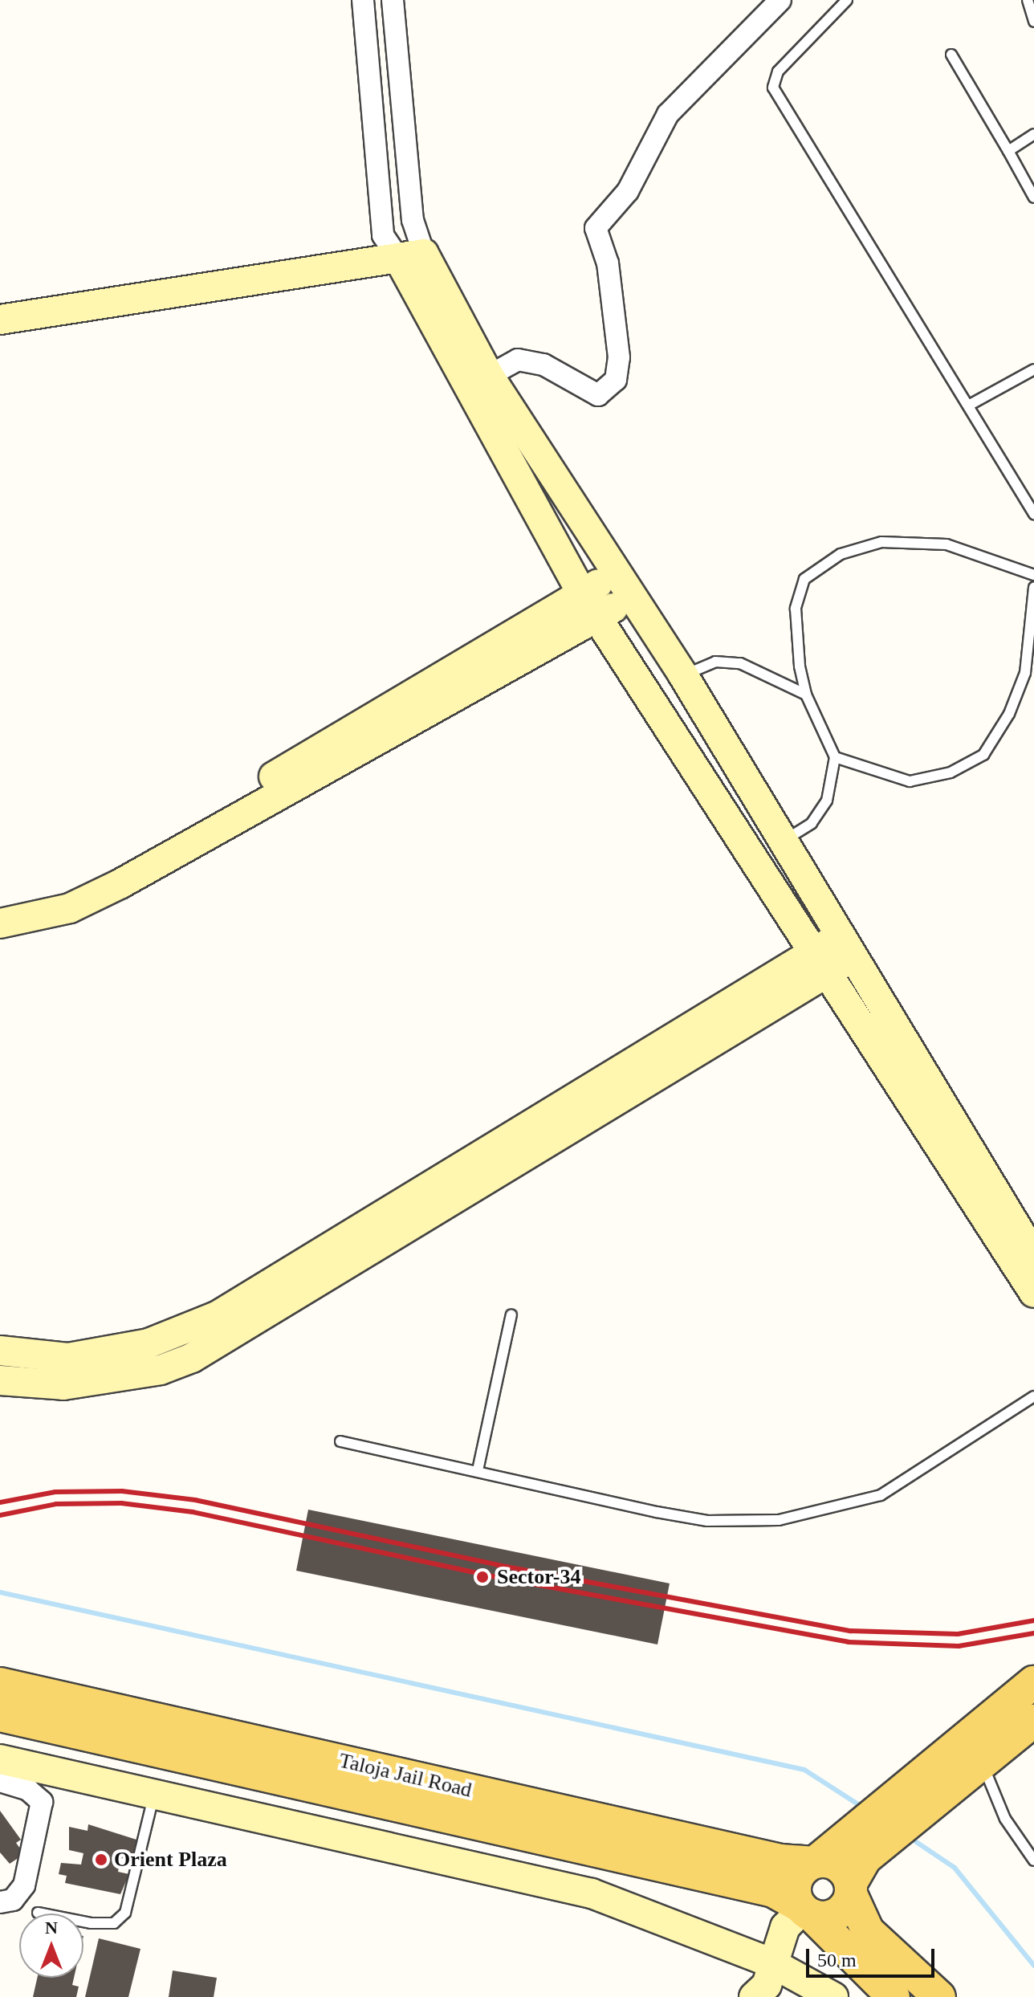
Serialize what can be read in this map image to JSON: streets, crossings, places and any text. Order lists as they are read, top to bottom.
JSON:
{
  "streets": {
    "main road": ["Taloja Jail Road"]
  },
  "places": ["Sector-34", "Orient Plaza"],
  "scale_bar": "50 m",
  "north": "top"
}
